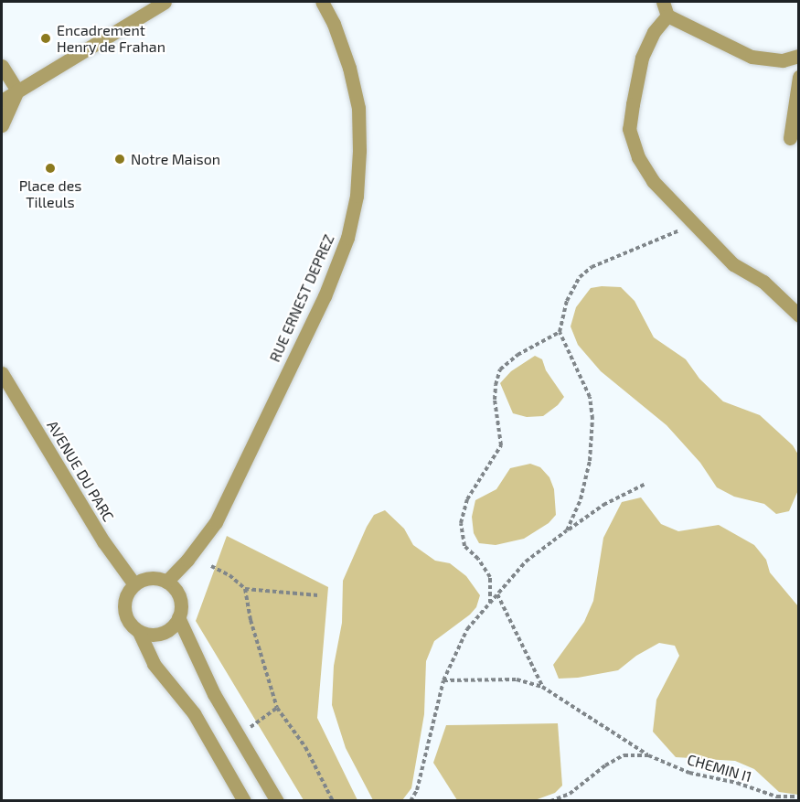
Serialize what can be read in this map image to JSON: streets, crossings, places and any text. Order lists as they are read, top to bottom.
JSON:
{
  "streets": {
    "street": ["RUE ERNEST DEPREZ", "AVENUE DU PARC"],
    "path": ["CHEMIN I1"]
  },
  "crossings": [
    ["RUE ERNEST DEPREZ", "AVENUE DU PARC"]
  ],
  "places": ["Encadrement Henry de Frahan", "Notre Maison", "Place des Tilleuls"]
}
